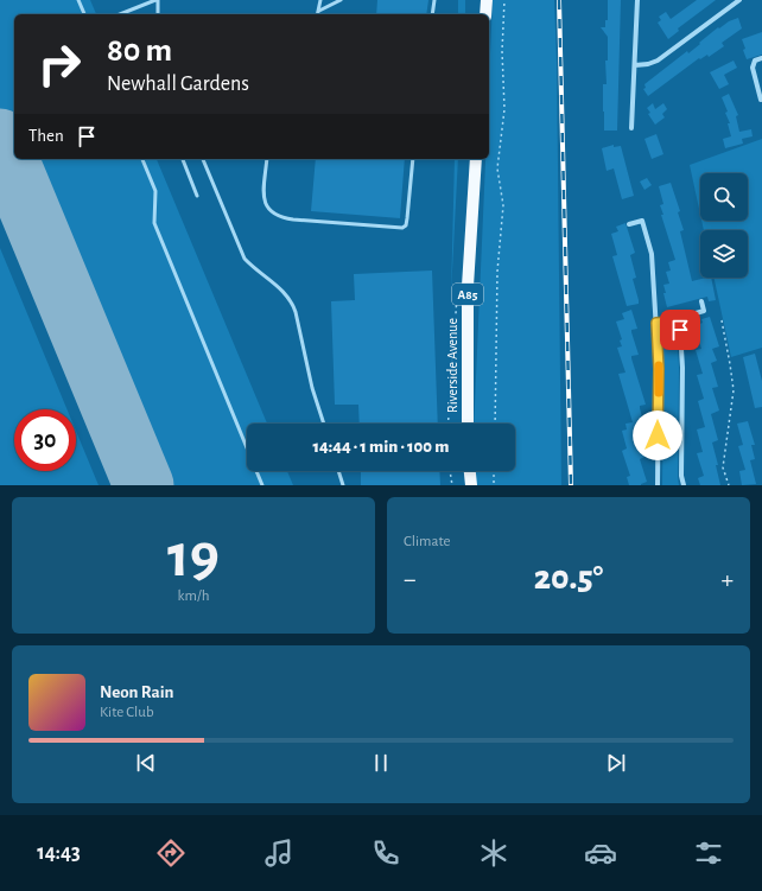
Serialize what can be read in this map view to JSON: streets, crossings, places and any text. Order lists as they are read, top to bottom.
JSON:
{
  "streets": {
    "main road": ["A85", "Riverside Avenue"]
  },
  "page": {
    "turn": ["80 m", "Newhall Gardens"],
    "then": "Then",
    "limit": "30",
    "trip": "14:44 · 1 min · 100 m",
    "tile": [
      ["19", "km/h"],
      "Climate"
    ],
    "heat": ["−", "20.5°", "+"],
    "song": ["Neon Rain", "Kite Club"],
    "tabs": "14:43"
  }
}
